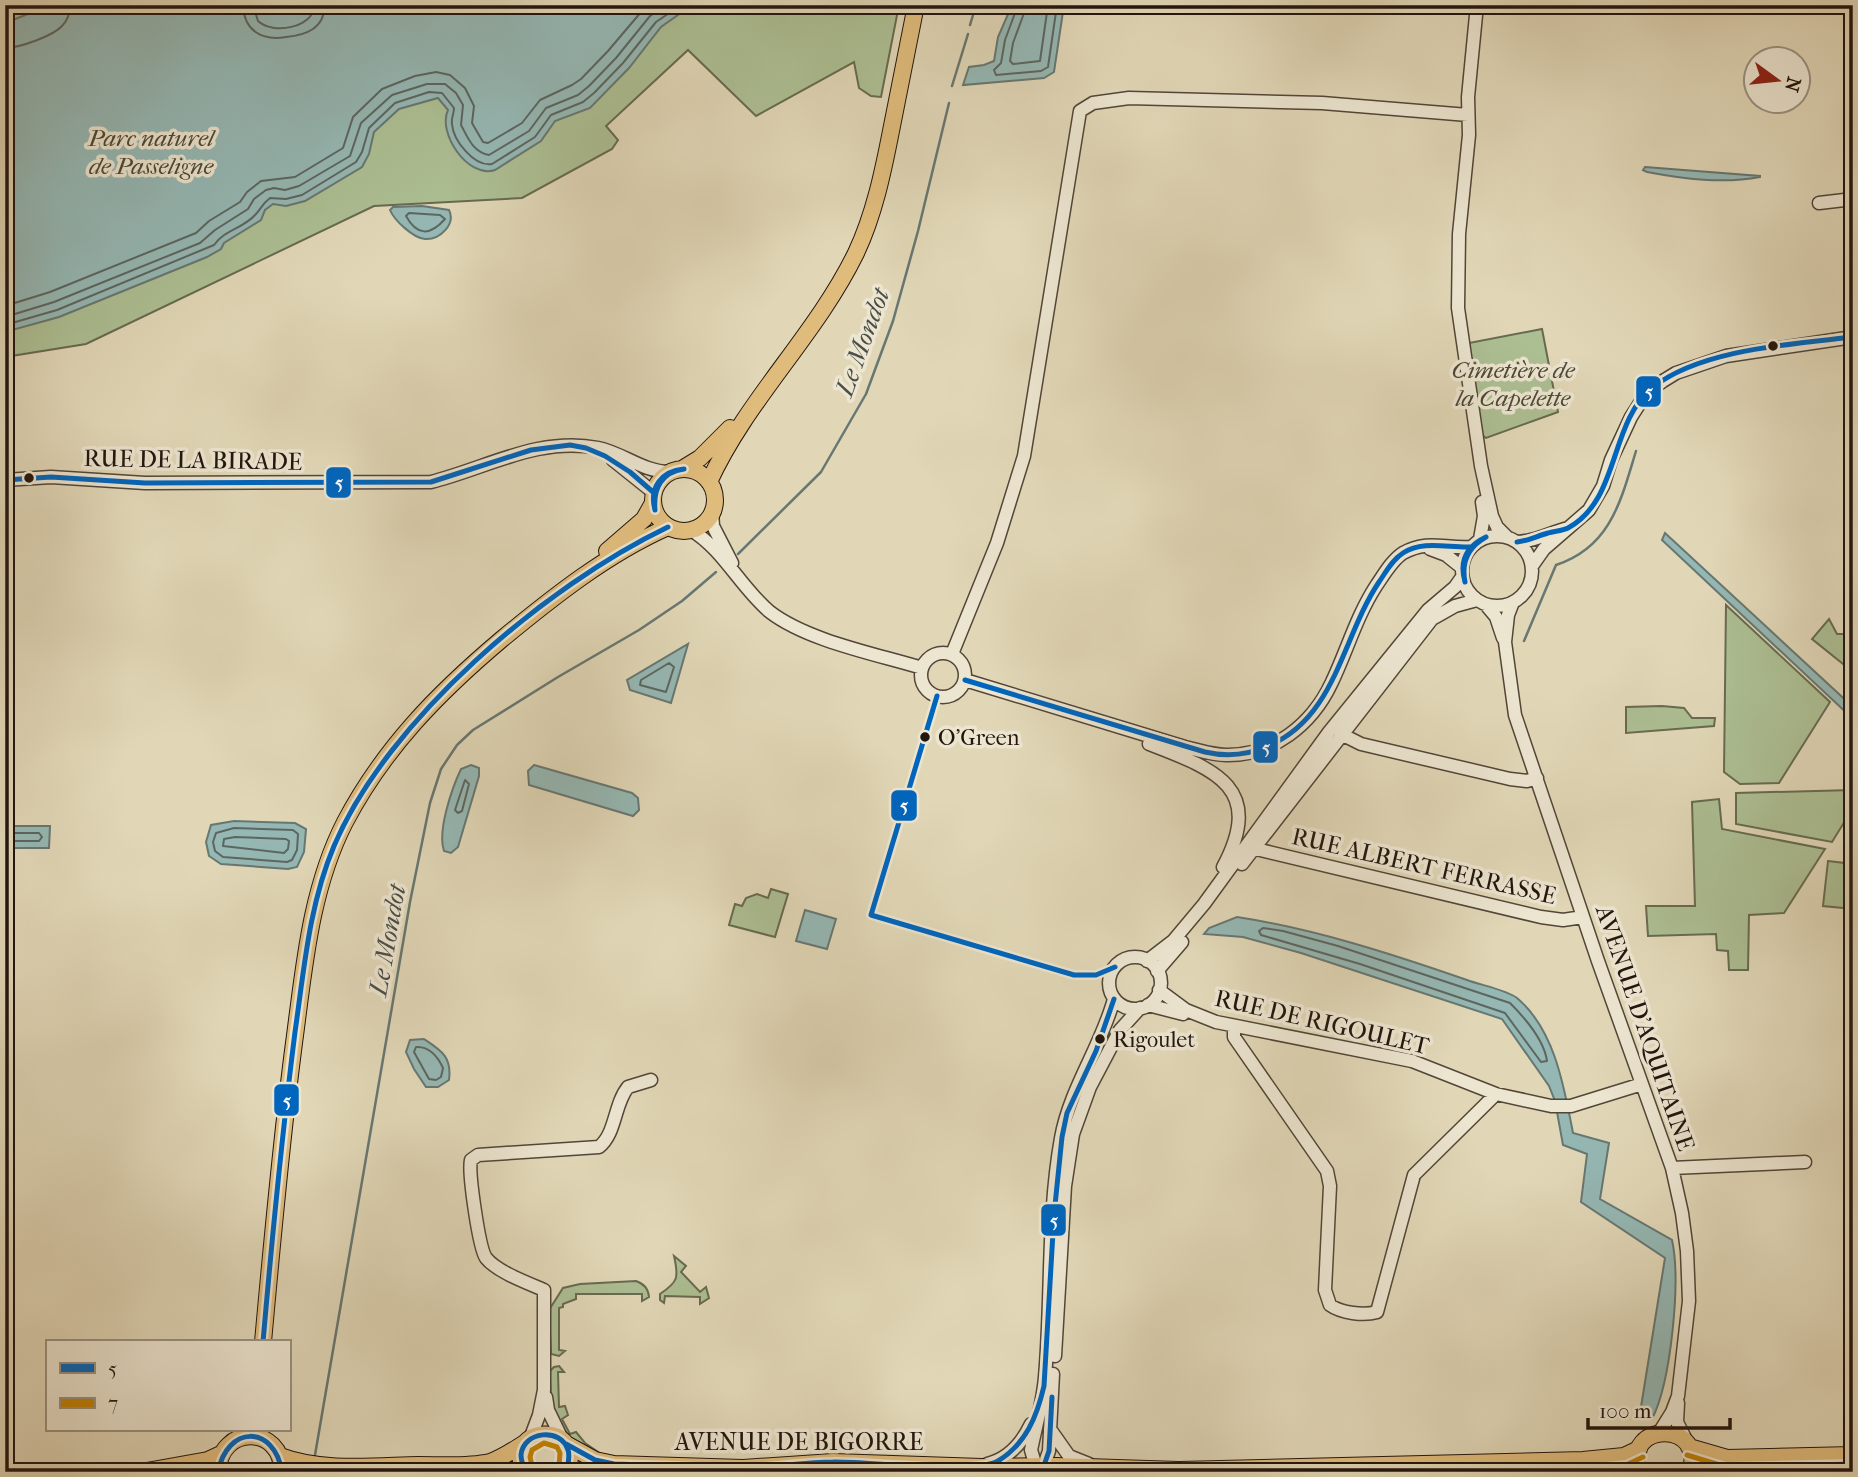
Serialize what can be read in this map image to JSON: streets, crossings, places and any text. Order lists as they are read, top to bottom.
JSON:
{
  "streets": {
    "main road": ["AVENUE DE BIGORRE"],
    "street": [
      "RUE DE LA BIRADE",
      "RUE ALBERT FERRASSE",
      "RUE DE RIGOULET",
      "AVENUE D'AQUITAINE"
    ]
  },
  "crossings": [
    ["RUE ALBERT FERRASSE", "AVENUE D'AQUITAINE"],
    ["RUE DE RIGOULET", "AVENUE D'AQUITAINE"]
  ],
  "water": ["Le Mondot"],
  "parks": ["Parc naturel de Passeligne", "Cimetière de la Capelette"],
  "places": ["O'Green", "Rigoulet"],
  "lines": ["transit line 5", "transit line 7"],
  "legend": ["5", "7"],
  "scale_bar": "100 m",
  "north": "right"
}
